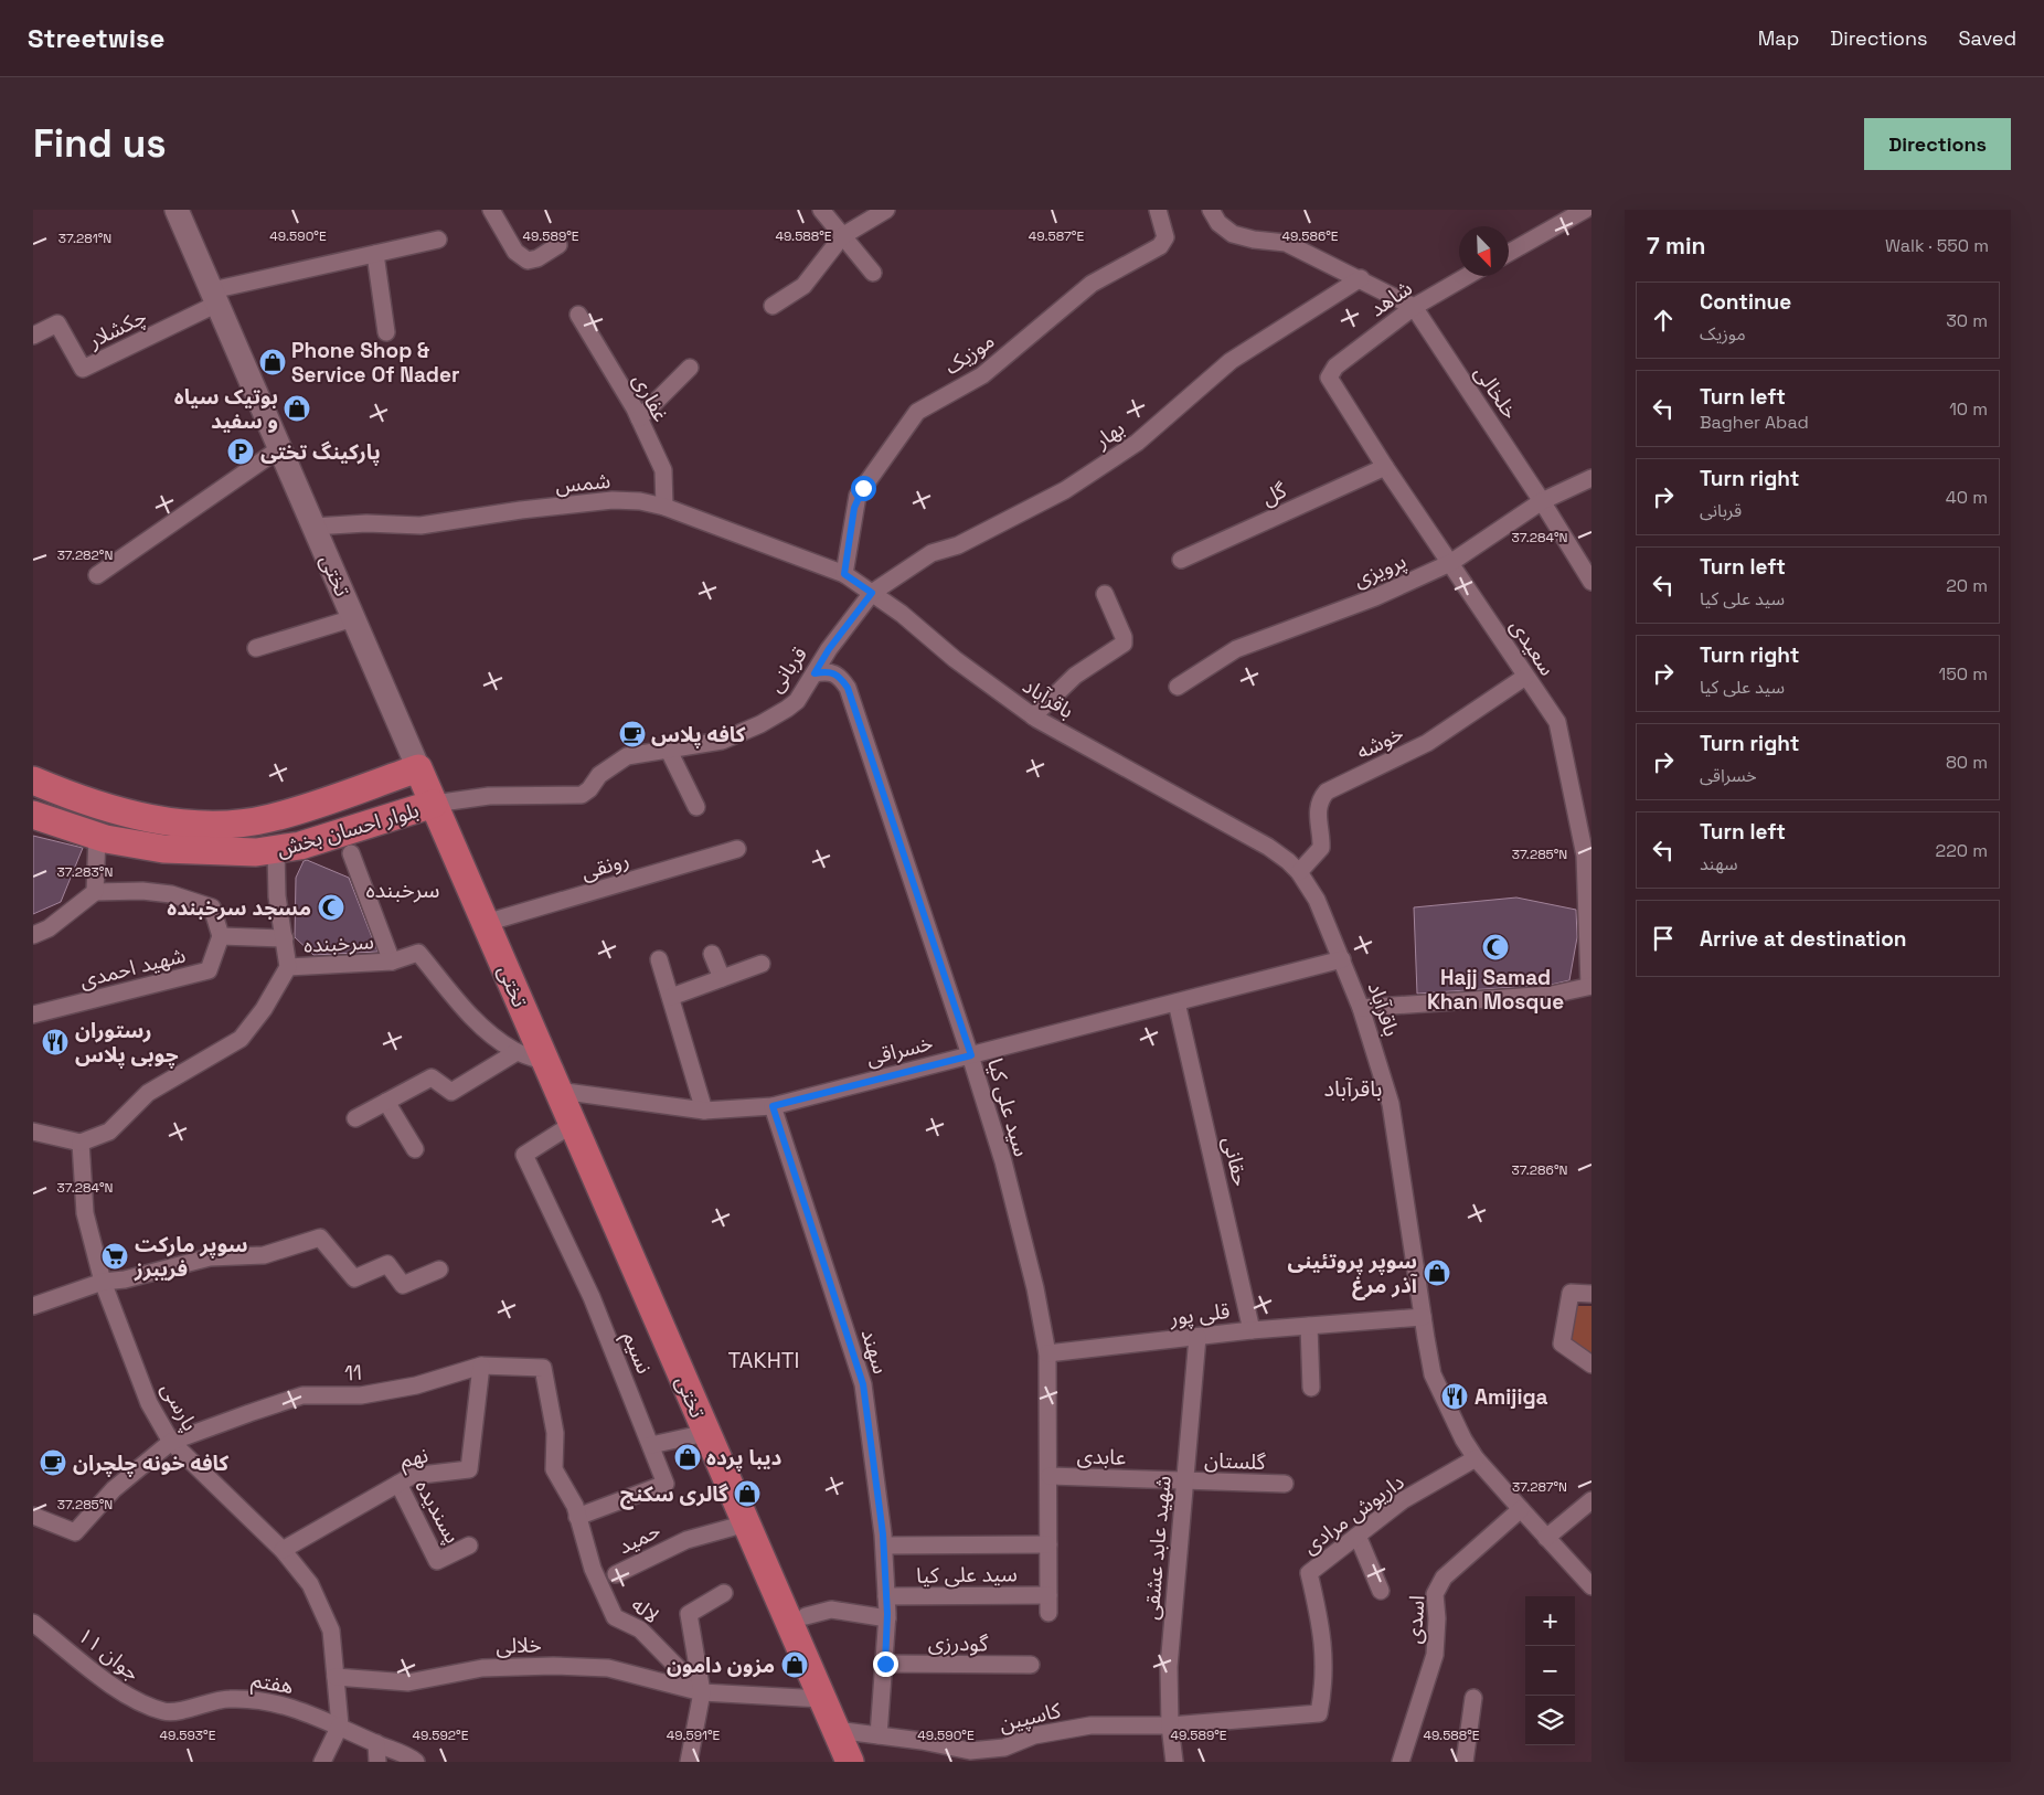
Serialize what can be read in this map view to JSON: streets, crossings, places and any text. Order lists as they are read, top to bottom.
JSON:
{
  "streets": {
    "main road": ["تختی", "بلوار احسان بخش"],
    "street": [
      "شاهد",
      "چکشلار",
      "موزیک",
      "خلخالی",
      "غفاری",
      "بهار",
      "شمس",
      "گل",
      "پرویزی",
      "سعیدی",
      "قربانی",
      "باقرآباد",
      "خوشه",
      "رونقی",
      "سرخبنده",
      "شهید احمدی",
      "خسراقی",
      "سید علی کیا",
      "حقانی",
      "قلی پور",
      "سهند",
      "نسیم",
      "11",
      "پارسی",
      "عابدی",
      "نهم",
      "گلستان",
      "پسندیده",
      "داریوش مرادی",
      "حمید",
      "شهید عابد عشقی",
      "لاله",
      "اسدی",
      "گودرزی",
      "خلالی",
      "جوان ۱۱",
      "هفتم",
      "کاسپین"
    ]
  },
  "crossings": [
    ["شاهد", "خلخالی"],
    ["شاهد", "سعیدی"],
    ["چکشلار", "تختی"],
    ["موزیک", "شمس"],
    ["موزیک", "باقرآباد"],
    ["خلخالی", "پرویزی"],
    ["غفاری", "شمس"],
    ["بهار", "قربانی"],
    ["بهار", "باقرآباد"],
    ["شمس", "تختی"],
    ["شمس", "باقرآباد"],
    ["گل", "سعیدی"],
    ["پرویزی", "سعیدی"],
    ["تختی", "قربانی"],
    ["تختی", "بلوار احسان بخش"],
    ["تختی", "رونقی"],
    ["تختی", "سرخبنده"],
    ["تختی", "خسراقی"],
    ["تختی", "نسیم"],
    ["تختی", "حمید"],
    ["تختی", "کاسپین"],
    ["سعیدی", "خوشه"],
    ["قربانی", "باقرآباد"],
    ["قربانی", "بلوار احسان بخش"],
    ["قربانی", "سید علی کیا"],
    ["باقرآباد", "خوشه"],
    ["باقرآباد", "خسراقی"],
    ["باقرآباد", "قلی پور"],
    ["باقرآباد", "داریوش مرادی"],
    ["باقرآباد", "اسدی"],
    ["خسراقی", "سید علی کیا"],
    ["خسراقی", "حقانی"],
    ["خسراقی", "سهند"],
    ["سید علی کیا", "قلی پور"],
    ["سید علی کیا", "سهند"],
    ["سید علی کیا", "عابدی"],
    ["حقانی", "قلی پور"],
    ["قلی پور", "شهید عابد عشقی"],
    ["سهند", "گودرزی"],
    ["سهند", "کاسپین"],
    ["نسیم", "لاله"],
    ["11", "پارسی"],
    ["11", "نهم"],
    ["11", "لاله"],
    ["پارسی", "نهم"],
    ["پارسی", "خلالی"],
    ["پارسی", "هفتم"],
    ["عابدی", "گلستان"],
    ["عابدی", "شهید عابد عشقی"],
    ["نهم", "پسندیده"],
    ["گلستان", "شهید عابد عشقی"],
    ["داریوش مرادی", "شهید عابد عشقی"],
    ["داریوش مرادی", "کاسپین"],
    ["شهید عابد عشقی", "کاسپین"],
    ["لاله", "خلالی"],
    ["جوان ۱۱", "هفتم"]
  ],
  "districts": ["سرخبنده", "باقرآباد", "TAKHTI"],
  "places": {
    "shop": [
      "Phone Shop & Service Of Nader",
      "بوتیک سیاه و سفید",
      "سوپر پروتئینی آذر مرغ",
      "دیبا پرده",
      "گالری سکنج",
      "مزون دامون"
    ],
    "parking": ["پارکینگ تختی"],
    "cafe": ["کافه پلاس", "کافه خونه چلچران"],
    "mosque": ["مسجد سرخبنده", "Hajj Samad Khan Mosque"],
    "restaurant": ["رستوران چوبی پلاس", "Amijiga"],
    "supermarket": ["سوپر مارکت فریبرز"]
  },
  "north": "bottom right",
  "page": {
    "header": "Streetwise",
    "nav": ["Map", "Directions", "Saved"],
    "buttons": "Directions",
    "title": "Find us",
    "heading": ["7 min", "Walk · 550 m"],
    "list": [
      ["Continue", "موزیک", "30 m"],
      ["Turn left", "Bagher Abad", "10 m"],
      ["Turn right", "قربانی", "40 m"],
      ["Turn left", "سید علی کیا", "20 m"],
      ["Turn right", "سید علی کیا", "150 m"],
      ["Turn right", "خسراقی", "80 m"],
      ["Turn left", "سهند", "220 m"],
      "Arrive at destination"
    ],
    "map_buttons": ["+", "−"]
  },
  "coordinates": [
    "49.590°E",
    "49.589°E",
    "49.588°E",
    "49.587°E",
    "49.586°E",
    "37.281°N",
    "37.284°N",
    "37.282°N",
    "37.285°N",
    "37.283°N",
    "37.286°N",
    "37.287°N",
    "49.593°E",
    "49.592°E",
    "49.591°E"
  ]
}
